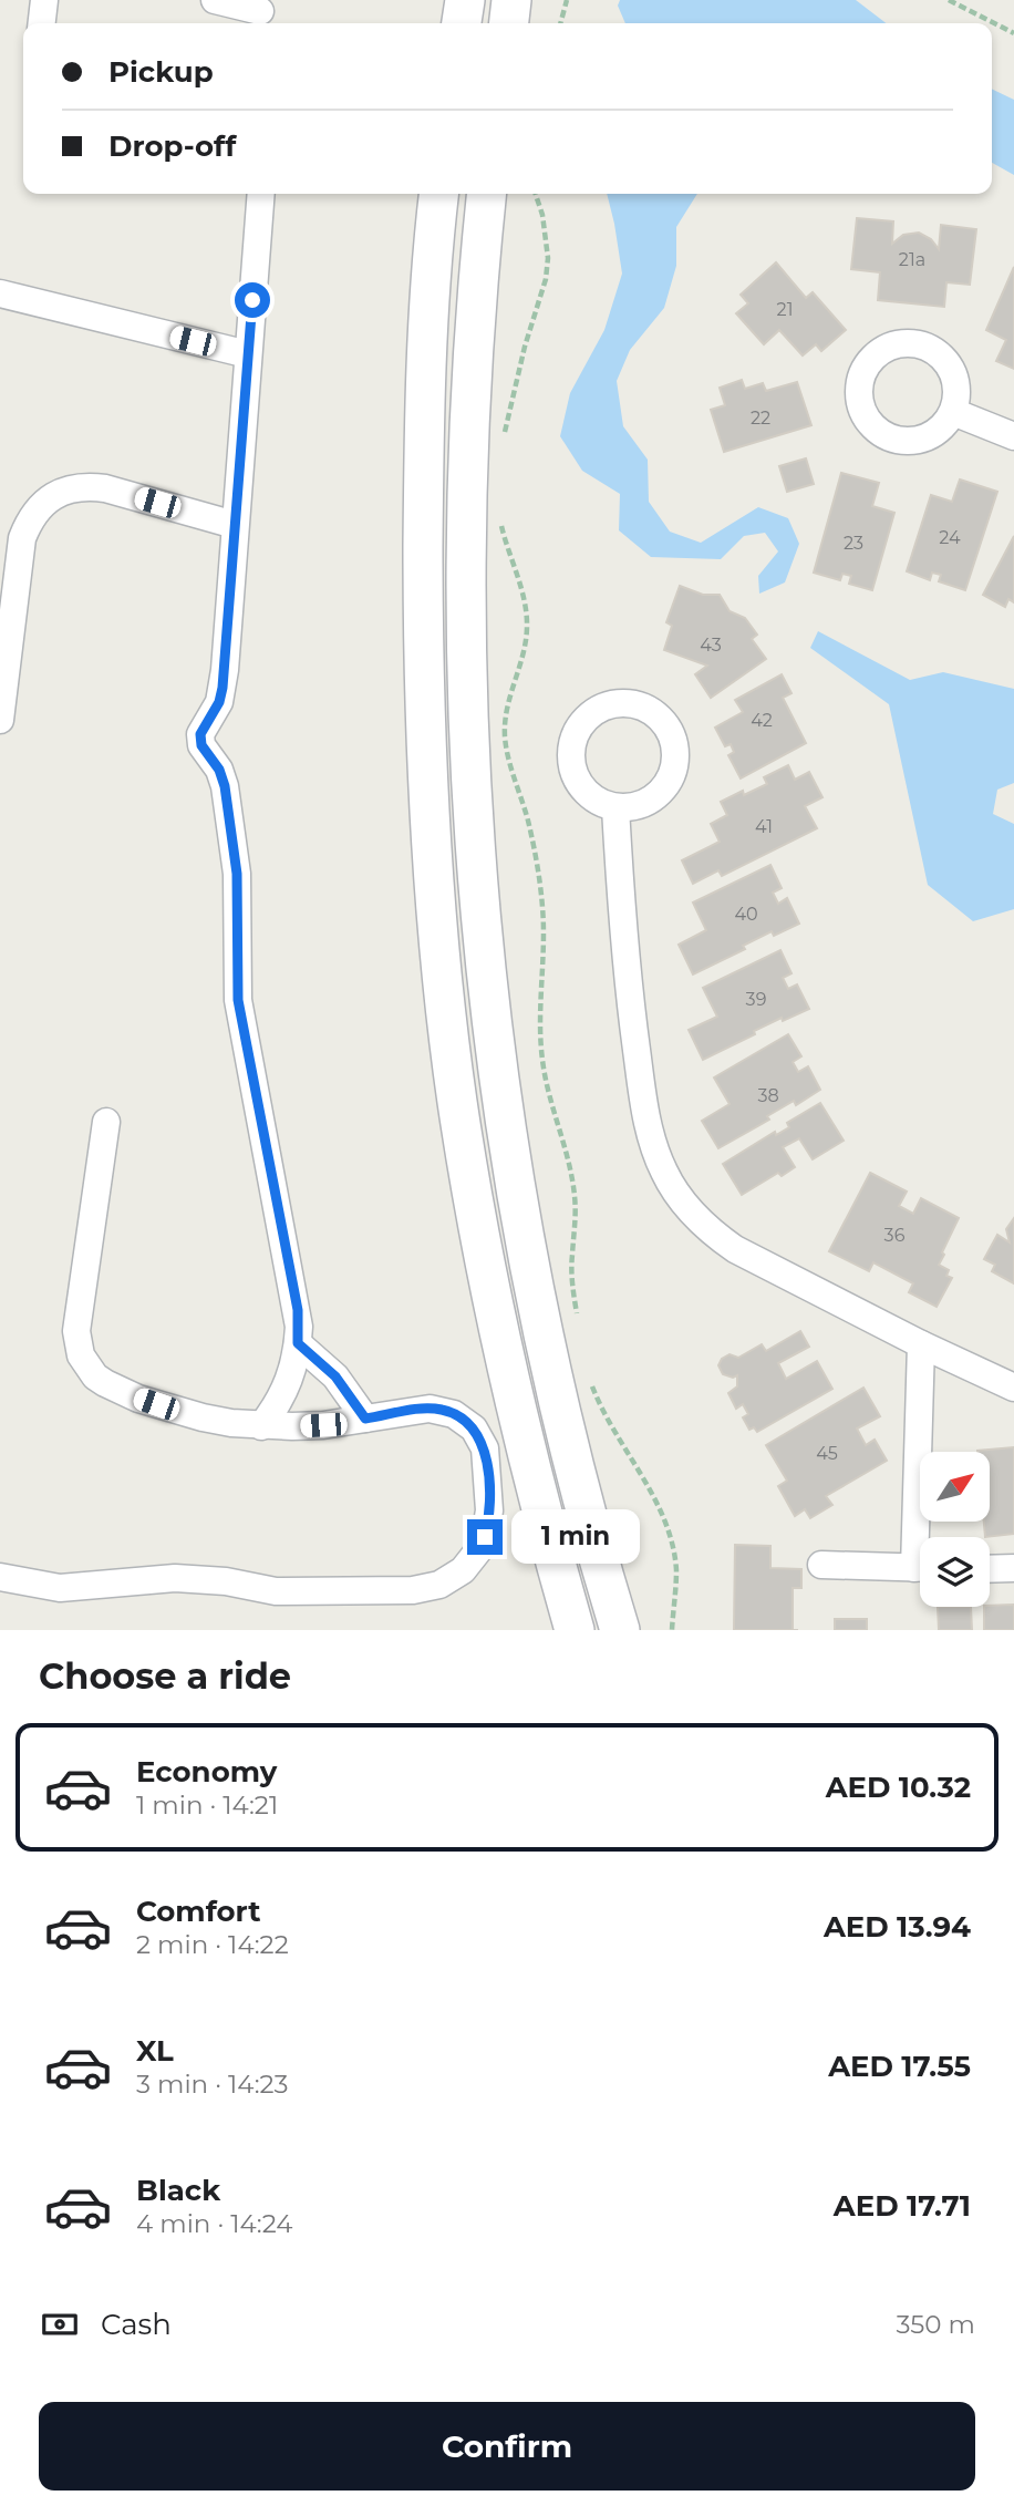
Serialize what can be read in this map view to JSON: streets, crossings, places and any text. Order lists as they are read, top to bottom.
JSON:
{
  "house_numbers": [
    "21a",
    "21",
    "22",
    "24",
    "23",
    "43",
    "42",
    "41",
    "40",
    "39",
    "38",
    "36",
    "45"
  ],
  "north": "top right",
  "page": {
    "banner": ["Pickup", "Drop-off"],
    "bubble": "1 min",
    "heading": "Choose a ride",
    "list": [
      {
        "name": "Economy",
        "note": "1 min · 14:21",
        "value": "AED 10.32"
      },
      {
        "name": "Comfort",
        "note": "2 min · 14:22",
        "value": "AED 13.94"
      },
      {
        "name": "XL",
        "note": "3 min · 14:23",
        "value": "AED 17.55"
      },
      {
        "name": "Black",
        "note": "4 min · 14:24",
        "value": "AED 17.71"
      }
    ],
    "pay": ["Cash", "350 m"],
    "buttons": "Confirm"
  }
}
